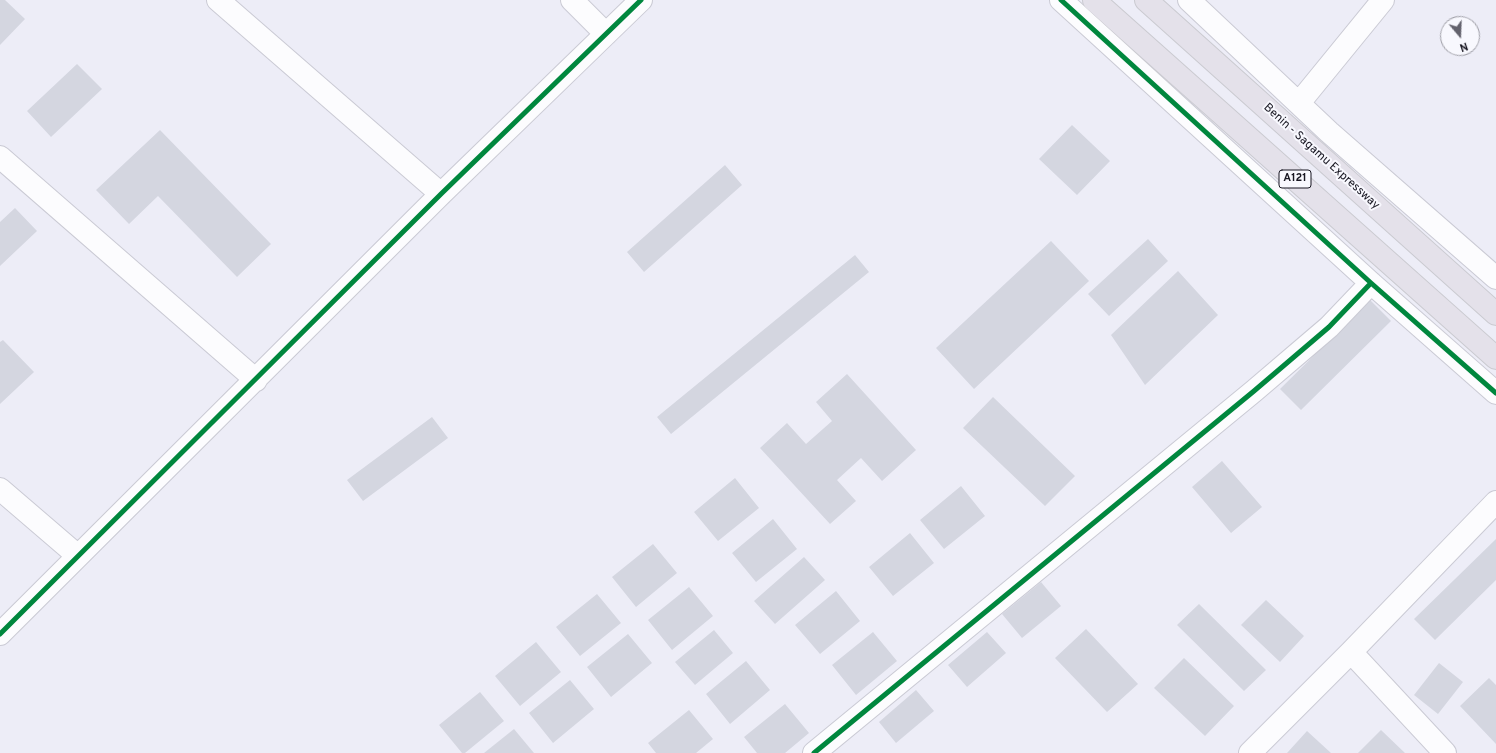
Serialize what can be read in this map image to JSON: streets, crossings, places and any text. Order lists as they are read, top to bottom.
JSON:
{
  "streets": {
    "highway": ["Benin - Sagamu Expressway", "A121"]
  },
  "north": "bottom"
}
